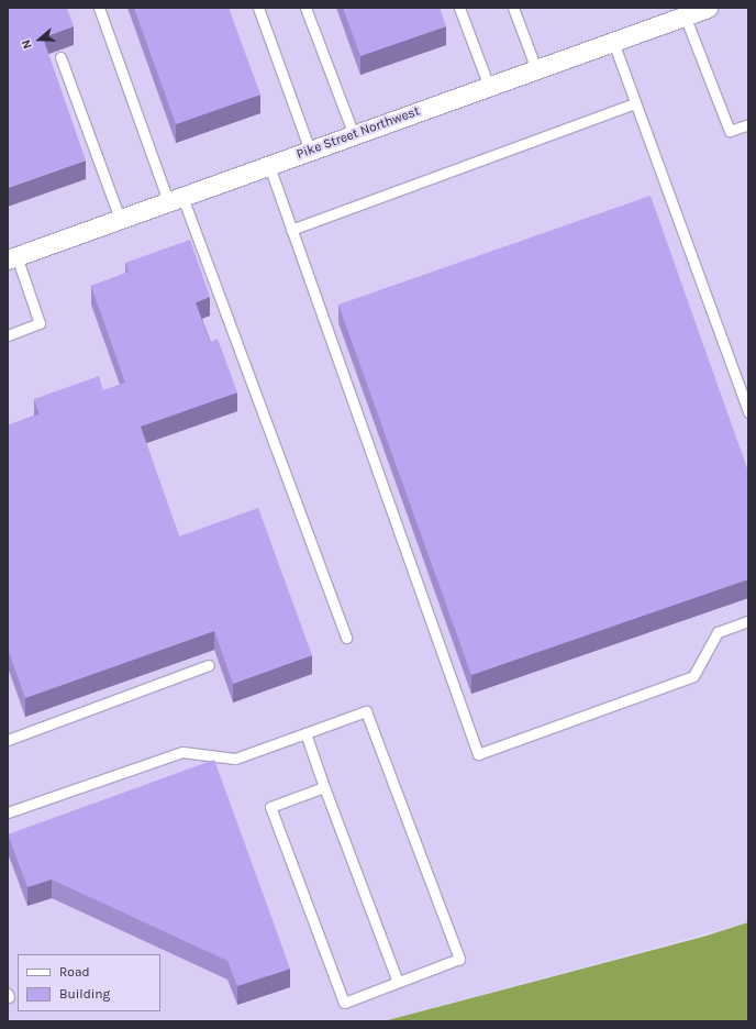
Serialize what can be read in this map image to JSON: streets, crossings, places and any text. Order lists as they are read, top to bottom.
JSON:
{
  "streets": {
    "street": ["Pike Street Northwest"]
  },
  "legend": ["Road", "Building"],
  "north": "left"
}
